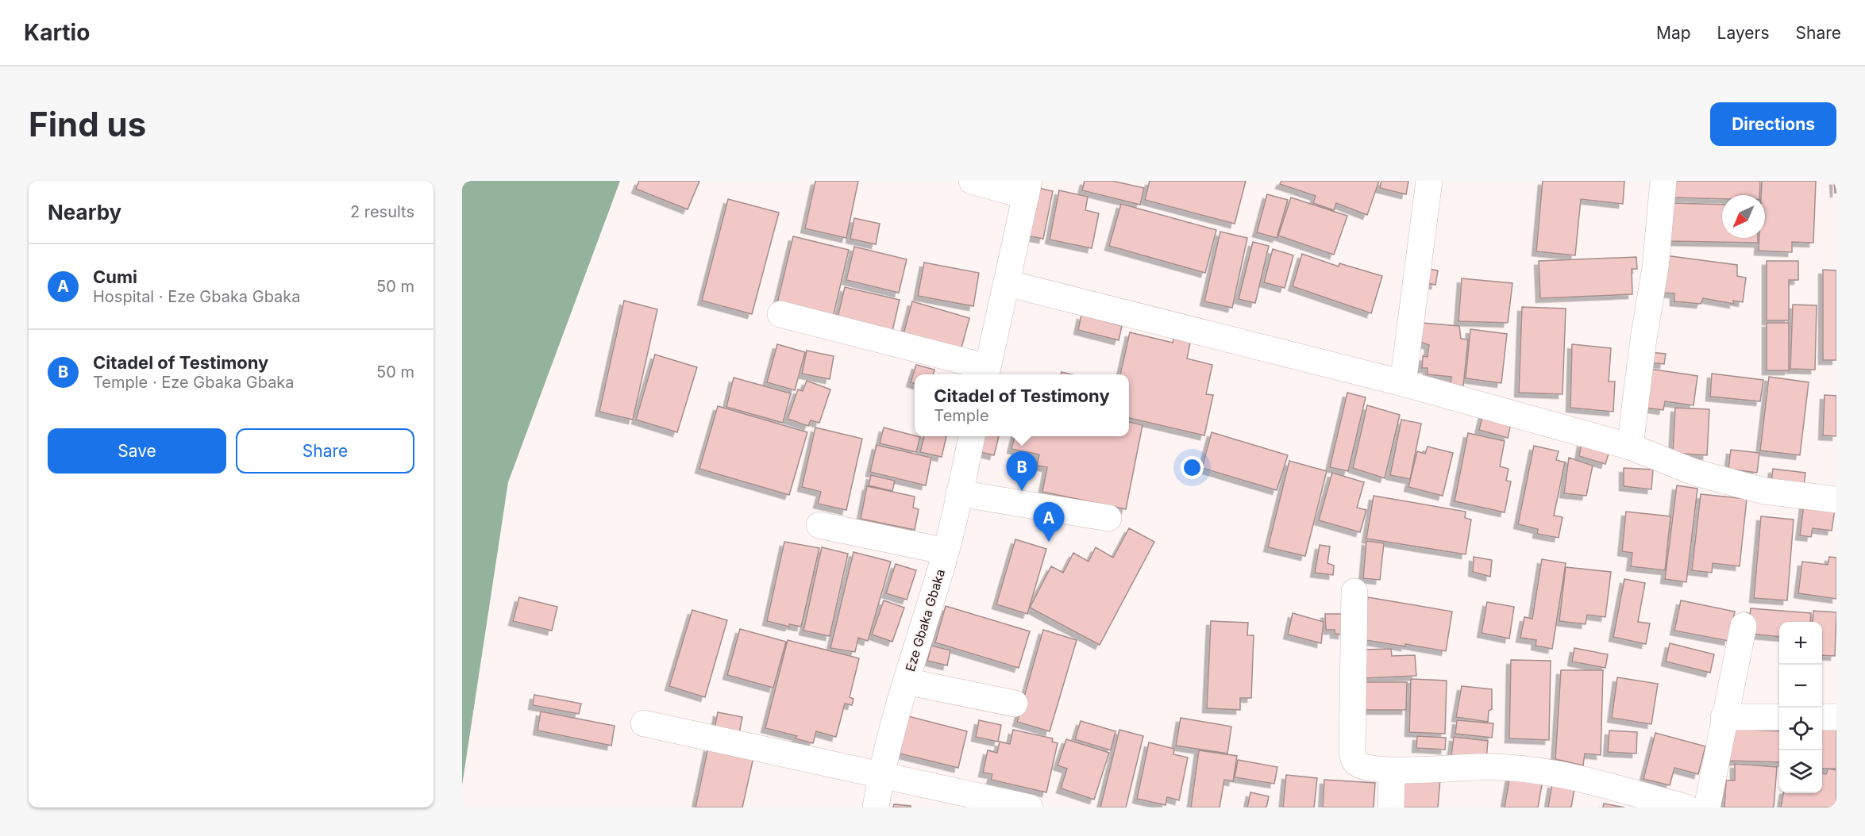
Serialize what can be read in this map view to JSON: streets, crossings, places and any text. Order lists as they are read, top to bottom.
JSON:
{
  "streets": {
    "street": ["Eze Gbaka Gbaka"]
  },
  "north": "bottom left",
  "page": {
    "header": "Kartio",
    "nav": ["Map", "Layers", "Share"],
    "buttons": [
      "Directions",
      ["Save", "Share"]
    ],
    "title": "Find us",
    "heading": ["Nearby", "2 results"],
    "list": [
      {
        "mark": "A",
        "name": "Cumi",
        "note": "Hospital · Eze Gbaka Gbaka",
        "value": "50 m"
      },
      {
        "mark": "B",
        "name": "Citadel of Testimony",
        "note": "Temple · Eze Gbaka Gbaka",
        "value": "50 m"
      }
    ],
    "popup": ["Citadel of Testimony", "Temple"],
    "pins": ["B", "A"],
    "map_buttons": ["+", "−"]
  }
}
